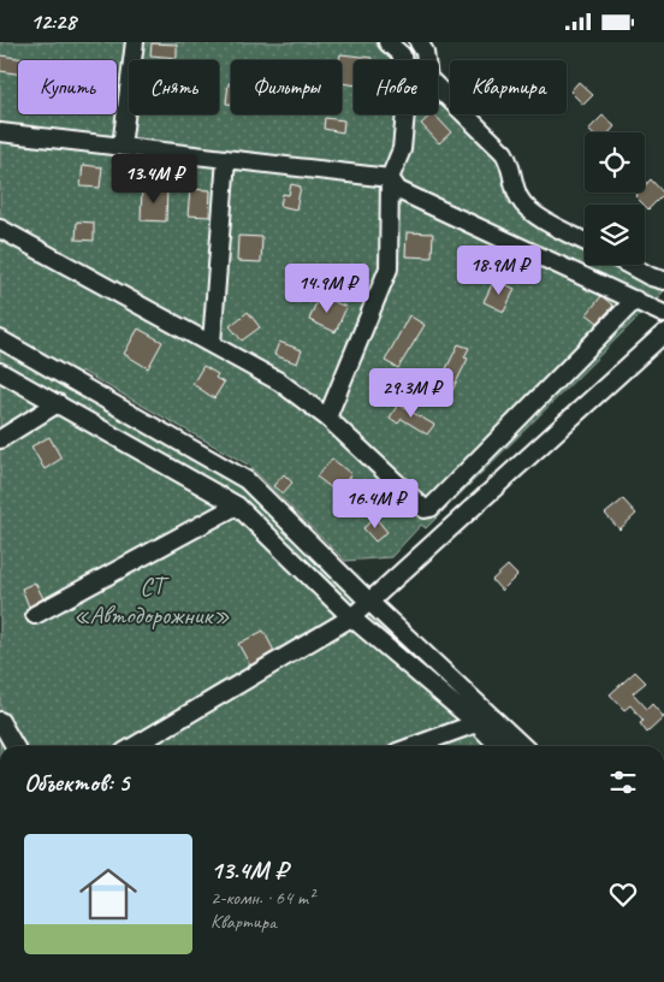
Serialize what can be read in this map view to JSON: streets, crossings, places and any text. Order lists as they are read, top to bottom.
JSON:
{
  "parks": ["СТ «Автодорожник»"],
  "page": {
    "status": "12:28",
    "chip": [
      "Купить",
      "Снять",
      "Фильтры",
      "Новое",
      "Квартира"
    ],
    "price": [
      "13.4M ₽",
      "18.9M ₽",
      "14.9M ₽",
      "29.3M ₽",
      "16.4M ₽"
    ],
    "heading": "Объектов: 5",
    "list": [
      {
        "name": "13.4M ₽",
        "note": "2-комн. · 64 m² · Квартира"
      }
    ]
  }
}
